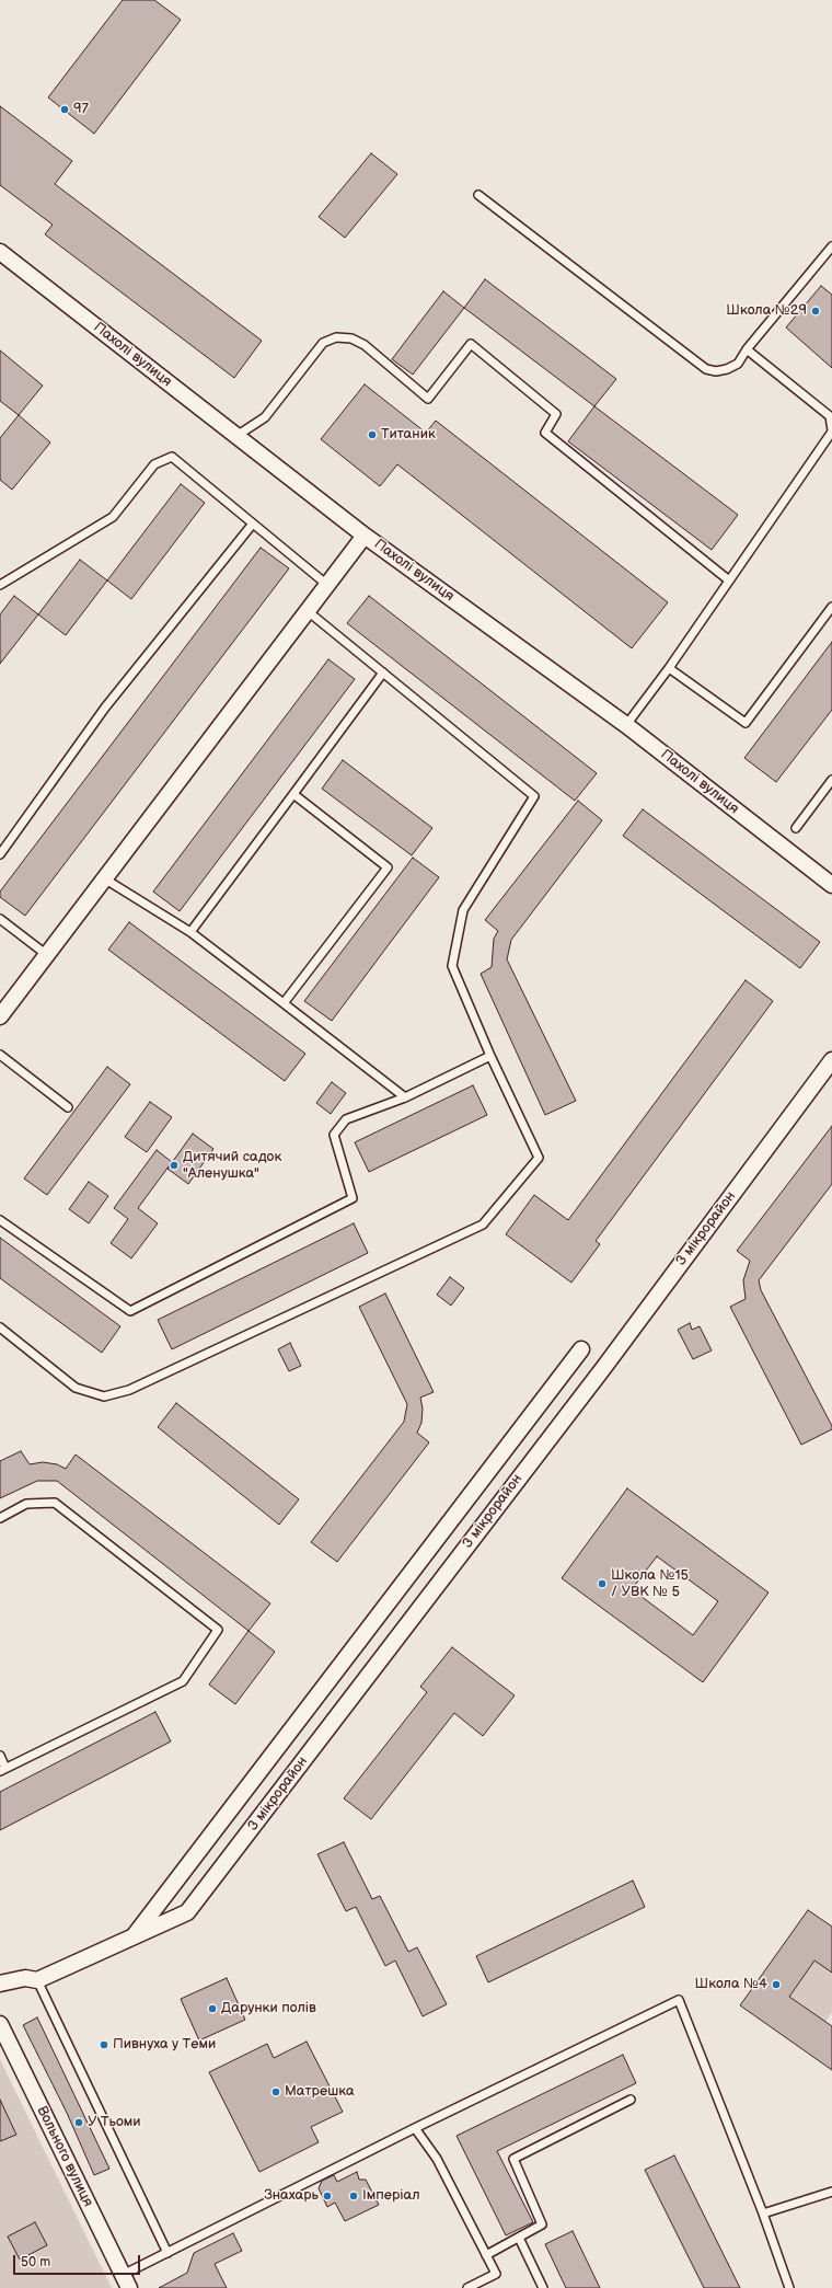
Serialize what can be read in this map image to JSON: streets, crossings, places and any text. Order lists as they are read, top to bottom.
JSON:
{
  "streets": {
    "street": ["Пахолі вулиця", "3 мікрорайон", "Вольного вулиця"]
  },
  "places": [
    "97",
    "Школа №29",
    "Титаник",
    "Дитячий садок \"Аленушка\"",
    "Школа №15 / УВК № 5",
    "Школа №4",
    "Дарунки полів",
    "Пивнуха у Теми",
    "Матрешка",
    "У Тьоми",
    "Знахарь",
    "Імперіал"
  ],
  "scale_bar": "50 m"
}
